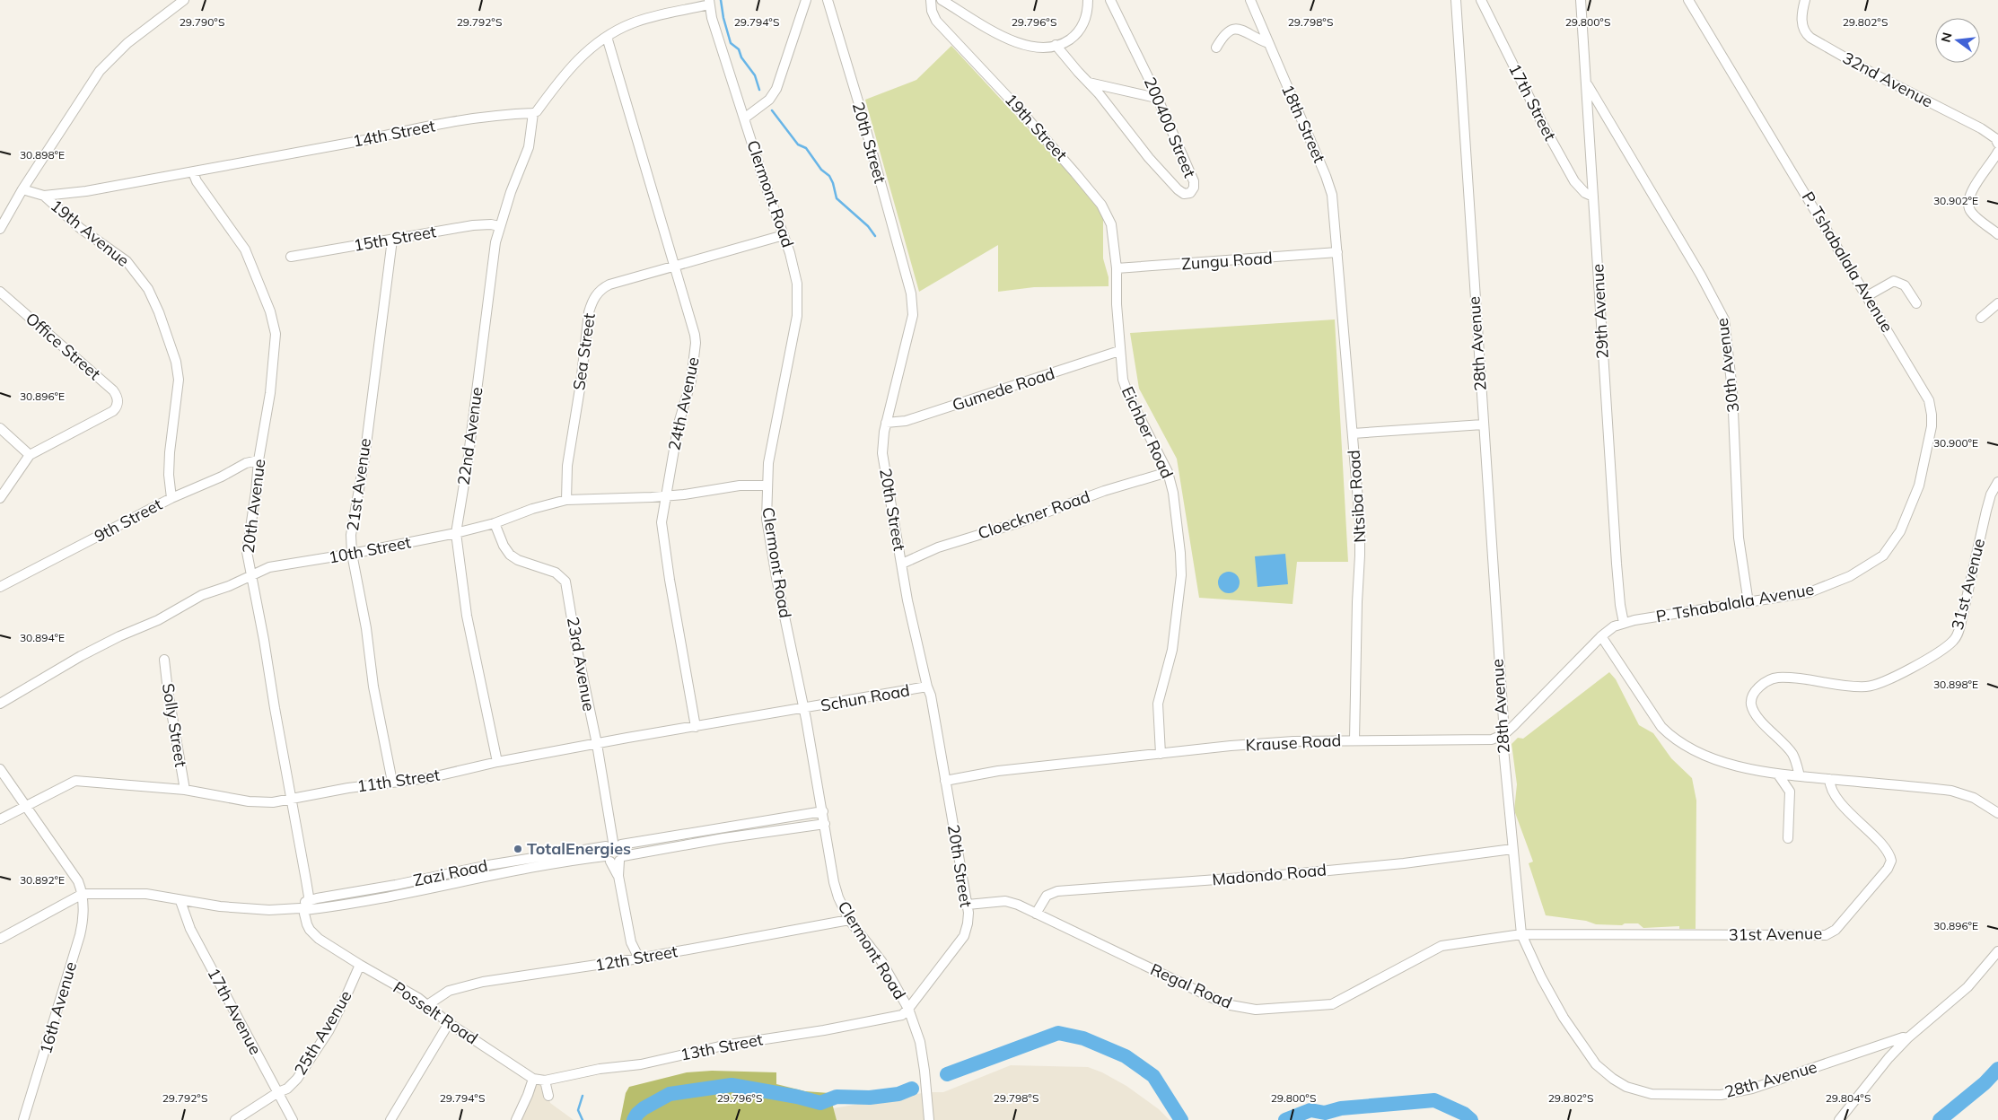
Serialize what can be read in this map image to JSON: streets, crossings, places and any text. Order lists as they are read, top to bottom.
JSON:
{
  "streets": {
    "street": [
      "32nd Avenue",
      "17th Street",
      "18th Street",
      "19th Street",
      "200400 Street",
      "14th Street",
      "20th Street",
      "Clermont Road",
      "19th Avenue",
      "15th Street",
      "Zungu Road",
      "P. Tshabalala Avenue",
      "29th Avenue",
      "28th Avenue",
      "Office Street",
      "Sea Street",
      "30th Avenue",
      "Gumede Road",
      "24th Avenue",
      "Eichber Road",
      "22nd Avenue",
      "21st Avenue",
      "Ntsiba Road",
      "20th Avenue",
      "Cloeckner Road",
      "9th Street",
      "10th Street",
      "31st Avenue",
      "23rd Avenue",
      "Schun Road",
      "Solly Street",
      "Krause Road",
      "11th Street",
      "Zazi Road",
      "Madondo Road",
      "12th Street",
      "Regal Road",
      "16th Avenue",
      "17th Avenue",
      "Posselt Road",
      "25th Avenue",
      "13th Street"
    ]
  },
  "crossings": [
    ["17th Street", "29th Avenue"],
    ["18th Street", "Zungu Road"],
    ["18th Street", "Ntsiba Road"],
    ["19th Street", "Zungu Road"],
    ["19th Street", "Eichber Road"],
    ["14th Street", "19th Avenue"],
    ["14th Street", "22nd Avenue"],
    ["14th Street", "20th Avenue"],
    ["20th Street", "Clermont Road"],
    ["20th Street", "Gumede Road"],
    ["20th Street", "Cloeckner Road"],
    ["20th Street", "Schun Road"],
    ["20th Street", "Krause Road"],
    ["20th Street", "Regal Road"],
    ["20th Street", "13th Street"],
    ["Clermont Road", "Sea Street"],
    ["Clermont Road", "10th Street"],
    ["Clermont Road", "Schun Road"],
    ["Clermont Road", "11th Street"],
    ["Clermont Road", "Zazi Road"],
    ["Clermont Road", "12th Street"],
    ["Clermont Road", "13th Street"],
    ["19th Avenue", "9th Street"],
    ["15th Street", "22nd Avenue"],
    ["15th Street", "21st Avenue"],
    ["Zungu Road", "Eichber Road"],
    ["Zungu Road", "Ntsiba Road"],
    ["P. Tshabalala Avenue", "29th Avenue"],
    ["P. Tshabalala Avenue", "30th Avenue"],
    ["29th Avenue", "30th Avenue"],
    ["28th Avenue", "31st Avenue"],
    ["28th Avenue", "Krause Road"],
    ["28th Avenue", "Madondo Road"],
    ["28th Avenue", "Regal Road"],
    ["Sea Street", "24th Avenue"],
    ["Sea Street", "10th Street"],
    ["Gumede Road", "Eichber Road"],
    ["24th Avenue", "10th Street"],
    ["24th Avenue", "11th Street"],
    ["Eichber Road", "Cloeckner Road"],
    ["Eichber Road", "Krause Road"],
    ["22nd Avenue", "10th Street"],
    ["22nd Avenue", "11th Street"],
    ["21st Avenue", "10th Street"],
    ["21st Avenue", "11th Street"],
    ["Ntsiba Road", "Krause Road"],
    ["20th Avenue", "9th Street"],
    ["20th Avenue", "10th Street"],
    ["20th Avenue", "11th Street"],
    ["20th Avenue", "Zazi Road"],
    ["20th Avenue", "Posselt Road"],
    ["10th Street", "23rd Avenue"],
    ["31st Avenue", "Regal Road"],
    ["23rd Avenue", "11th Street"],
    ["23rd Avenue", "Zazi Road"],
    ["23rd Avenue", "12th Street"],
    ["Schun Road", "11th Street"],
    ["Solly Street", "11th Street"],
    ["Zazi Road", "16th Avenue"],
    ["Zazi Road", "17th Avenue"],
    ["Zazi Road", "Posselt Road"],
    ["Madondo Road", "Regal Road"],
    ["12th Street", "Posselt Road"],
    ["17th Avenue", "25th Avenue"],
    ["Posselt Road", "25th Avenue"],
    ["Posselt Road", "13th Street"]
  ],
  "places": ["TotalEnergies"],
  "north": "left",
  "coordinates": [
    "29.792°S",
    "29.798°S",
    "29.802°S",
    "29.790°S",
    "29.794°S",
    "29.796°S",
    "29.800°S",
    "30.898°E",
    "30.902°E",
    "30.896°E",
    "30.900°E",
    "30.894°E",
    "30.892°E",
    "29.804°S"
  ]
}
